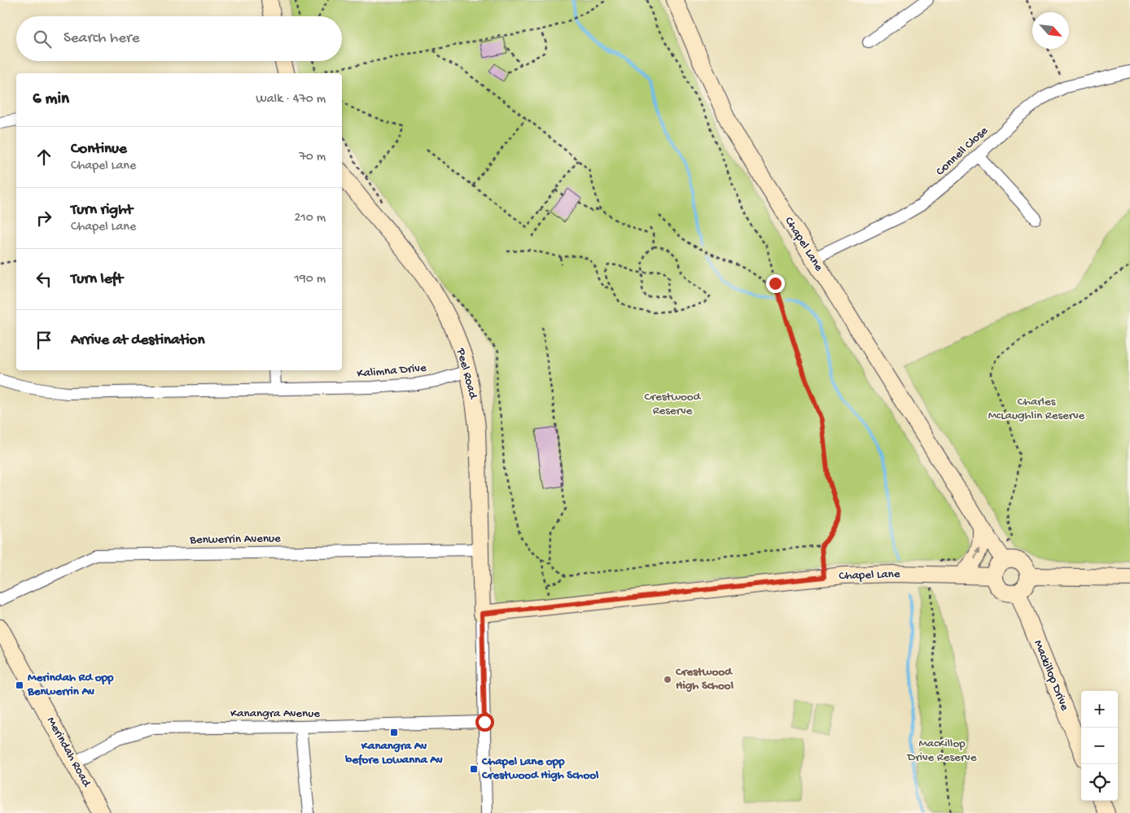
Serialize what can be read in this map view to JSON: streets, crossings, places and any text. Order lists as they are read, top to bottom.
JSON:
{
  "streets": {
    "street": [
      "Connell Close",
      "Chapel Lane",
      "Kalimna Drive",
      "Peel Road",
      "Benwerrin Avenue",
      "Mackillop Drive",
      "Kanangra Avenue",
      "Merindah Road"
    ]
  },
  "crossings": [
    ["Connell Close", "Chapel Lane"],
    ["Chapel Lane", "Peel Road"],
    ["Chapel Lane", "Mackillop Drive"],
    ["Kalimna Drive", "Peel Road"],
    ["Peel Road", "Benwerrin Avenue"],
    ["Kanangra Avenue", "Merindah Road"]
  ],
  "parks": ["Crestwood Reserve", "Charles McLaughlin Reserve", "MacKillop Drive Reserve"],
  "places": {
    "other": ["Crestwood High School"],
    "transit": ["Merindah Rd opp Benwerrin Av", "Kanangra Av before Lowanna Av", "Chapel Lane opp Crestwood High School"]
  },
  "north": "bottom right",
  "page": {
    "search": "Search here",
    "heading": ["6 min", "Walk · 470 m"],
    "list": [
      ["Continue", "Chapel Lane", "70 m"],
      ["Turn right", "Chapel Lane", "210 m"],
      ["Turn left", "190 m"],
      "Arrive at destination"
    ],
    "map_buttons": ["+", "−"]
  }
}
